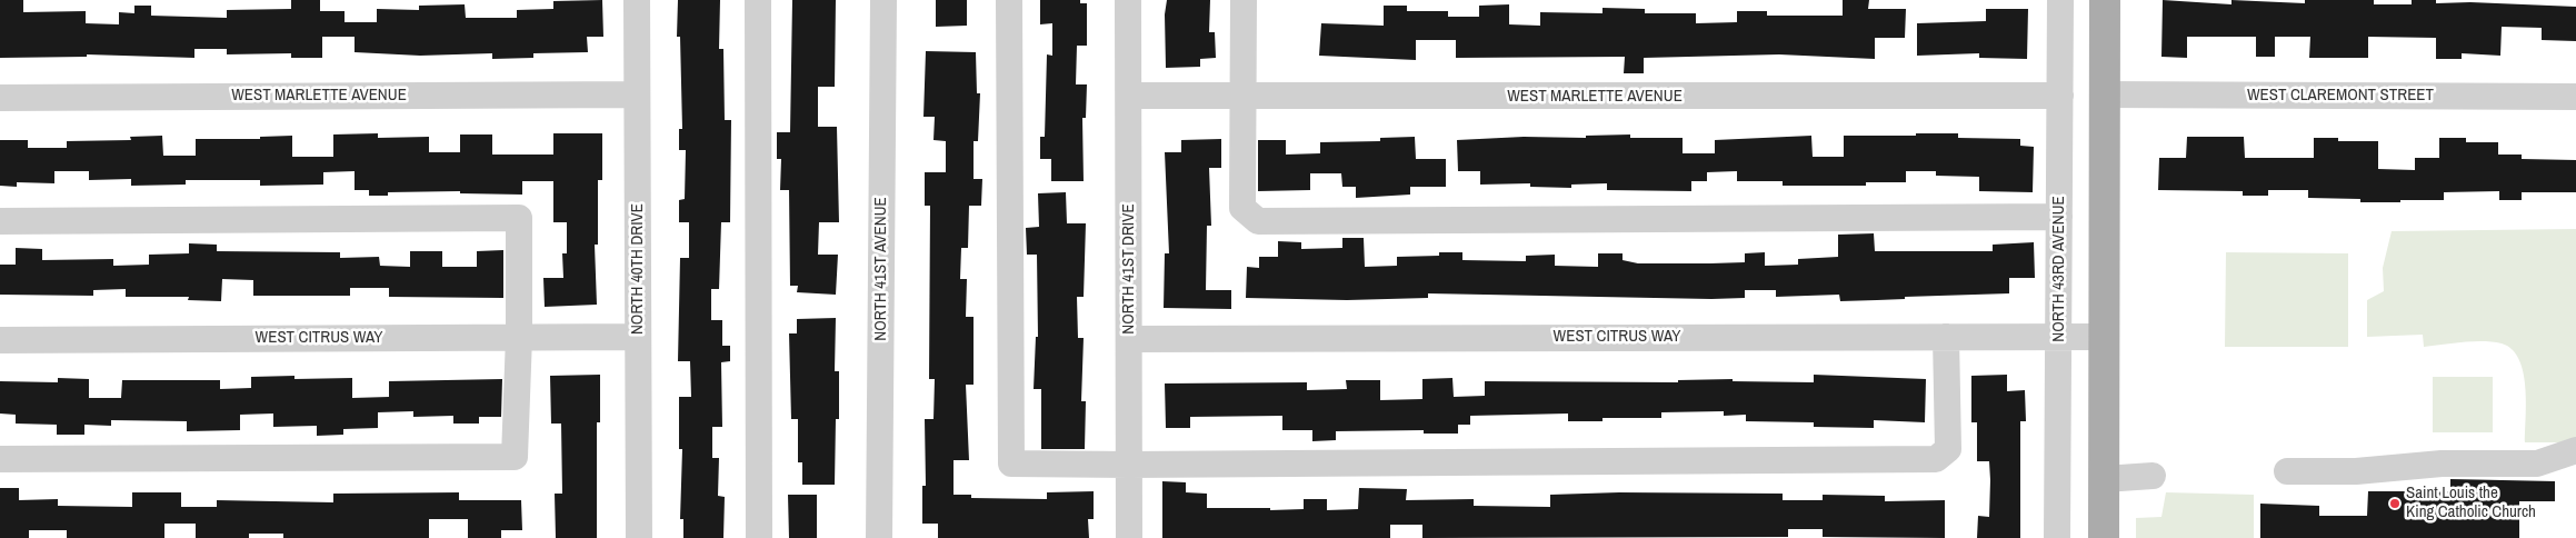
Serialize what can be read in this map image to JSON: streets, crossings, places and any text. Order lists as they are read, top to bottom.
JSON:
{
  "streets": {
    "street": [
      "WEST MARLETTE AVENUE",
      "WEST CLAREMONT STREET",
      "NORTH 40TH DRIVE",
      "NORTH 41ST AVENUE",
      "NORTH 41ST DRIVE",
      "NORTH 43RD AVENUE",
      "WEST CITRUS WAY"
    ]
  },
  "crossings": [
    ["WEST MARLETTE AVENUE", "NORTH 40TH DRIVE"],
    ["WEST MARLETTE AVENUE", "NORTH 41ST DRIVE"],
    ["WEST MARLETTE AVENUE", "NORTH 43RD AVENUE"],
    ["NORTH 40TH DRIVE", "WEST CITRUS WAY"],
    ["NORTH 41ST DRIVE", "WEST CITRUS WAY"],
    ["NORTH 43RD AVENUE", "WEST CITRUS WAY"]
  ],
  "places": ["Saint Louis the King Catholic Church"]
}
